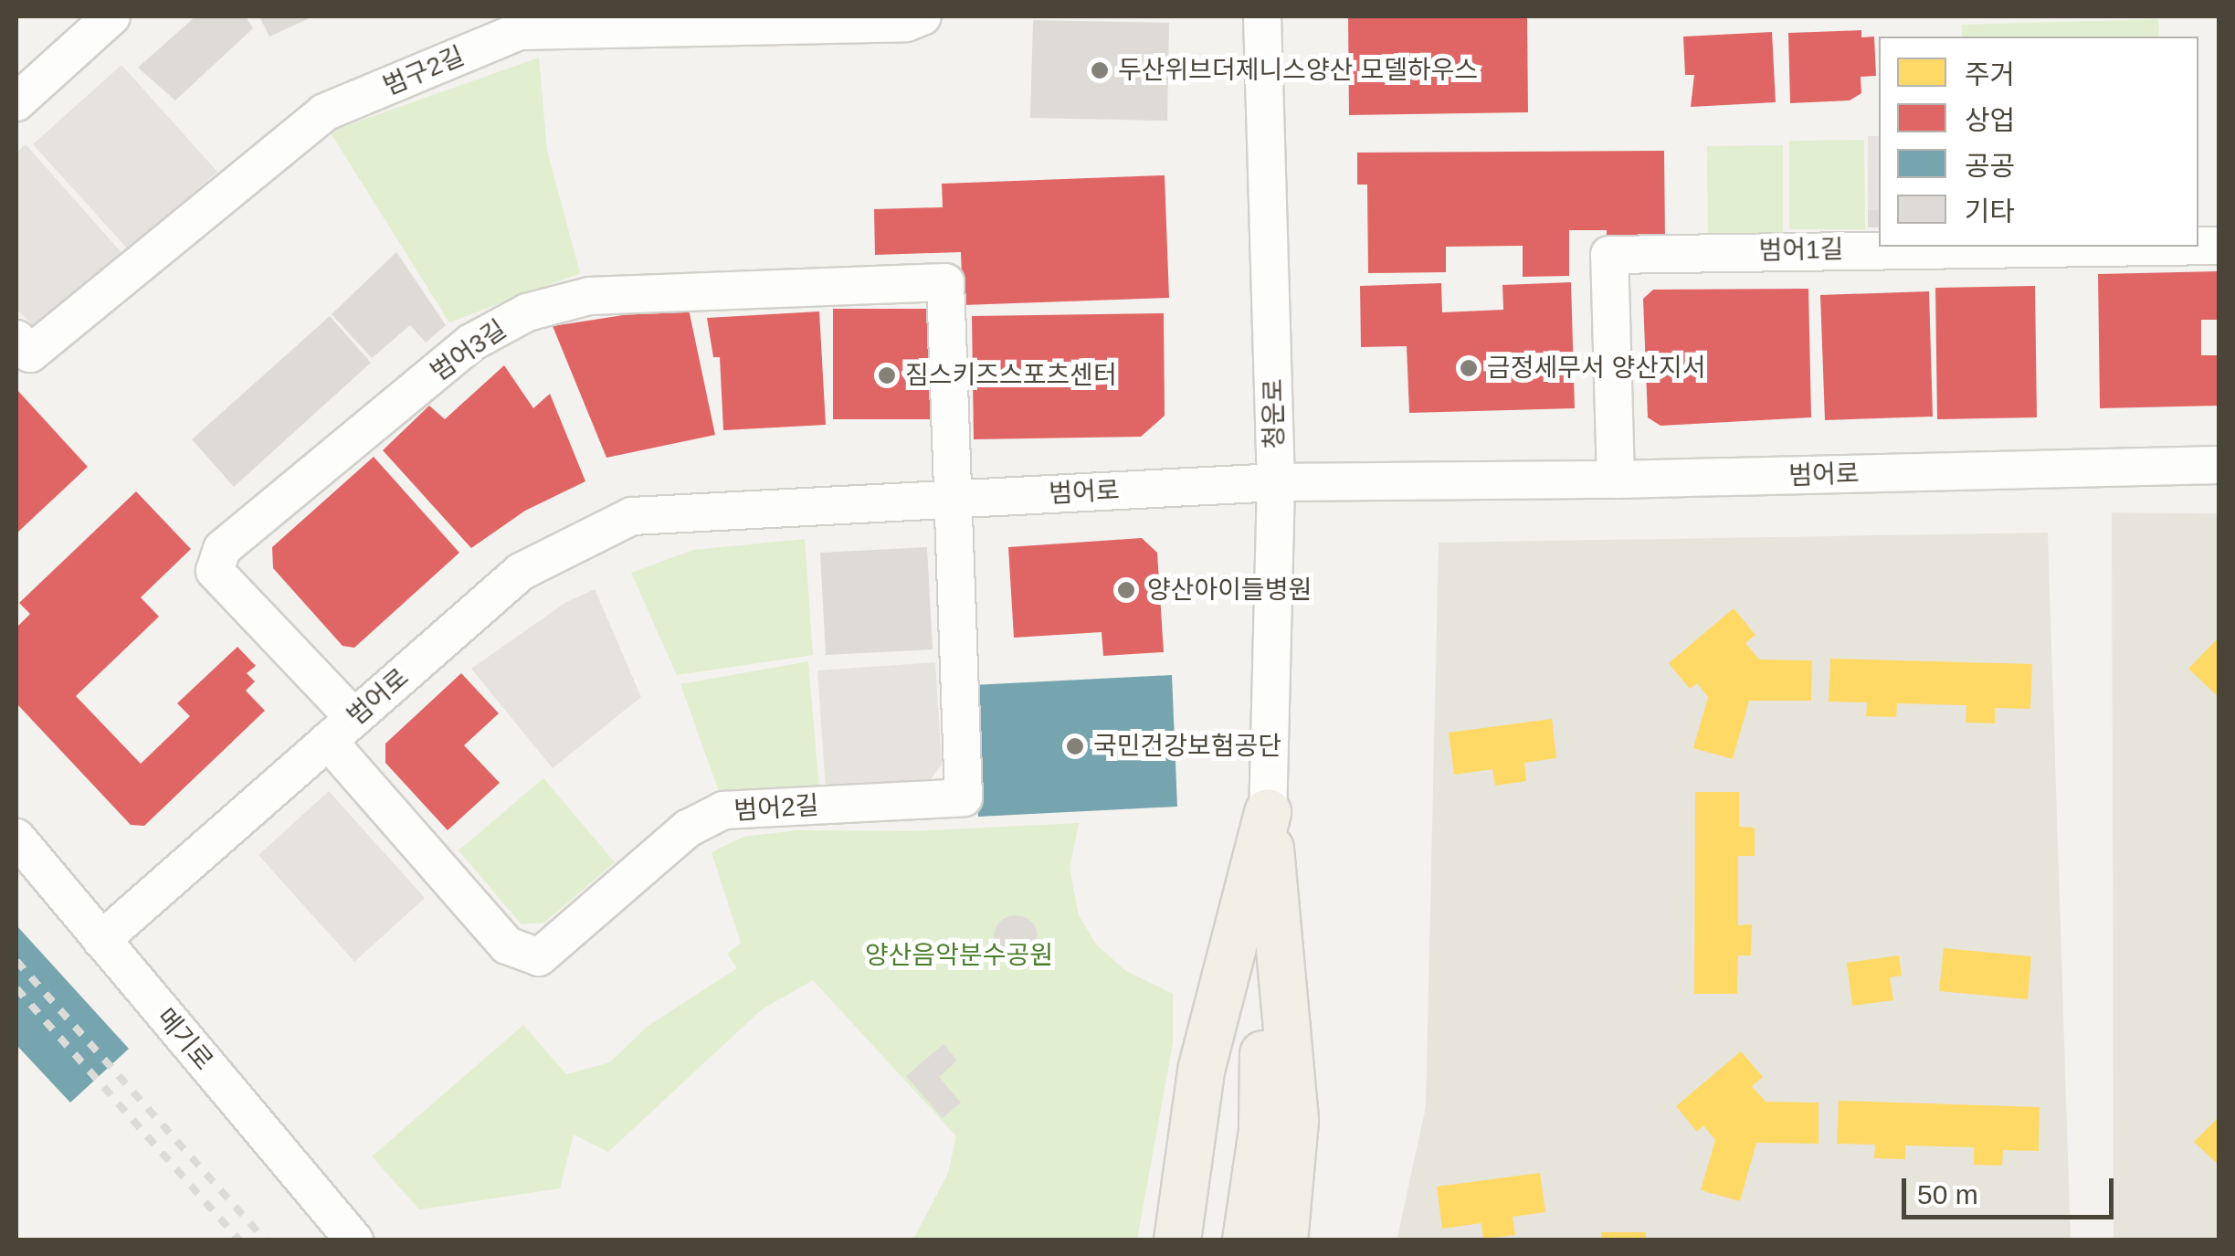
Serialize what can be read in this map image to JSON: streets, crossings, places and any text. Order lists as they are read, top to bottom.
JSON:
{
  "streets": {
    "street": [
      "범구2길",
      "범어1길",
      "범어3길",
      "청운로",
      "범어로",
      "범어2길",
      "메기로"
    ]
  },
  "crossings": [
    ["범어1길", "범어로"],
    ["범어3길", "범어로"],
    ["범어3길", "범어2길"],
    ["청운로", "범어로"],
    ["범어로", "범어2길"],
    ["범어로", "메기로"]
  ],
  "parks": ["양산음악분수공원"],
  "places": [
    "두산위브더제니스양산 모델하우스",
    "금정세무서 양산지서",
    "짐스키즈스포츠센터",
    "양산아이들병원",
    "국민건강보험공단"
  ],
  "legend": [
    "주거",
    "상업",
    "공공",
    "기타"
  ],
  "scale_bar": "50 m"
}
